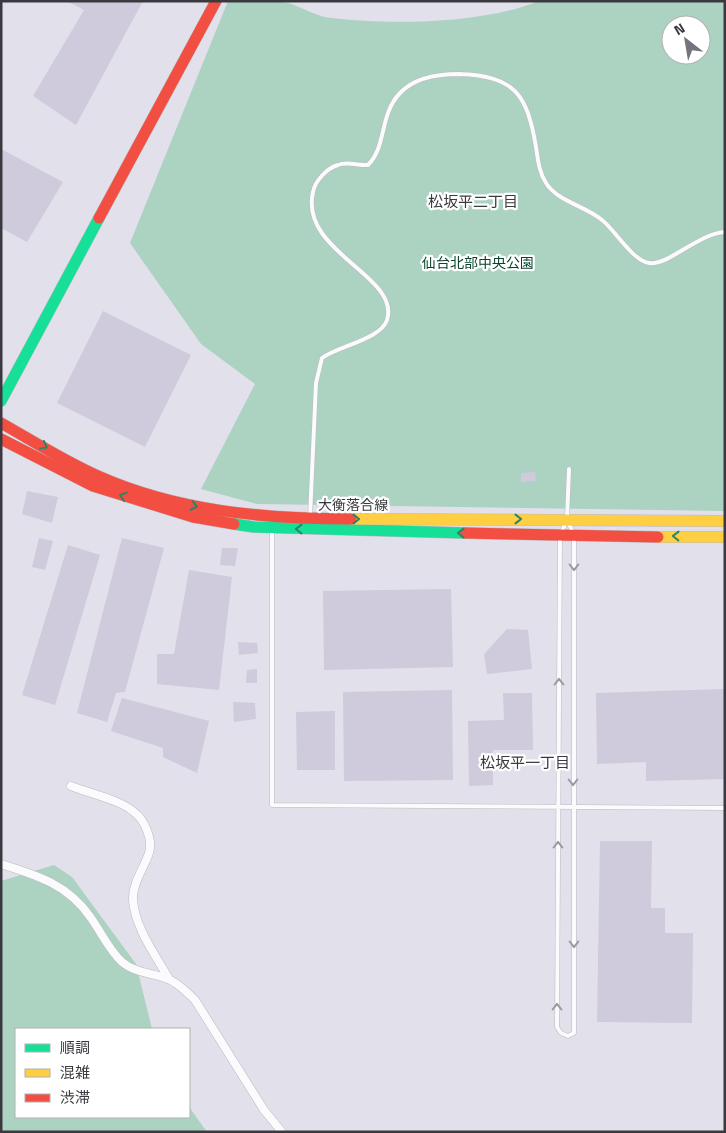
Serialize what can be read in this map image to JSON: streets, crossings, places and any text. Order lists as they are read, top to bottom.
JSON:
{
  "streets": {
    "main road": ["大衡落合線"]
  },
  "districts": ["松坂平二丁目", "松坂平一丁目"],
  "parks": ["仙台北部中央公園"],
  "legend": ["順調", "混雑", "渋滞"],
  "north": "top left"
}
